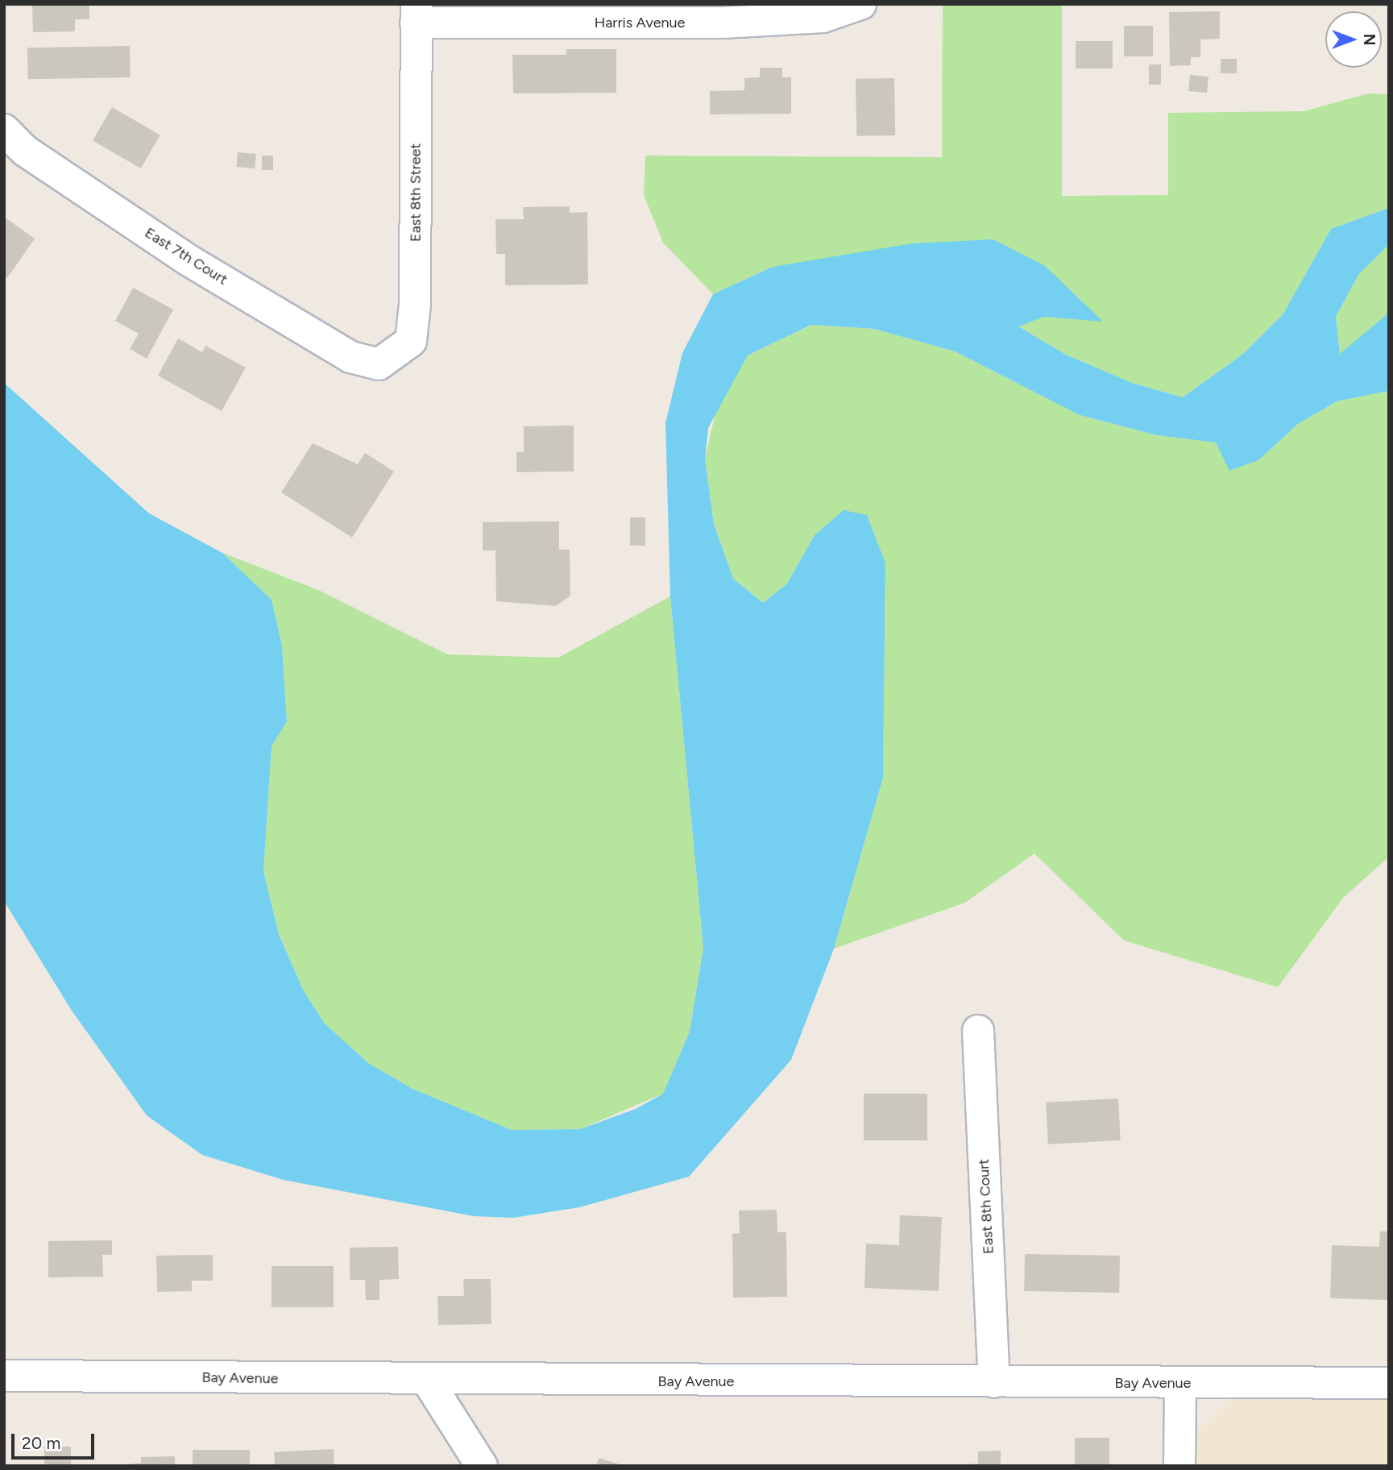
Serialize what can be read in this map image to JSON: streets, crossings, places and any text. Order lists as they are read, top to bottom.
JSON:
{
  "streets": {
    "street": [
      "Harris Avenue",
      "East 8th Street",
      "East 7th Court",
      "East 8th Court",
      "Bay Avenue"
    ]
  },
  "crossings": [
    ["Harris Avenue", "East 8th Street"],
    ["East 8th Street", "East 7th Court"],
    ["East 8th Court", "Bay Avenue"]
  ],
  "scale_bar": "20 m",
  "north": "right"
}
